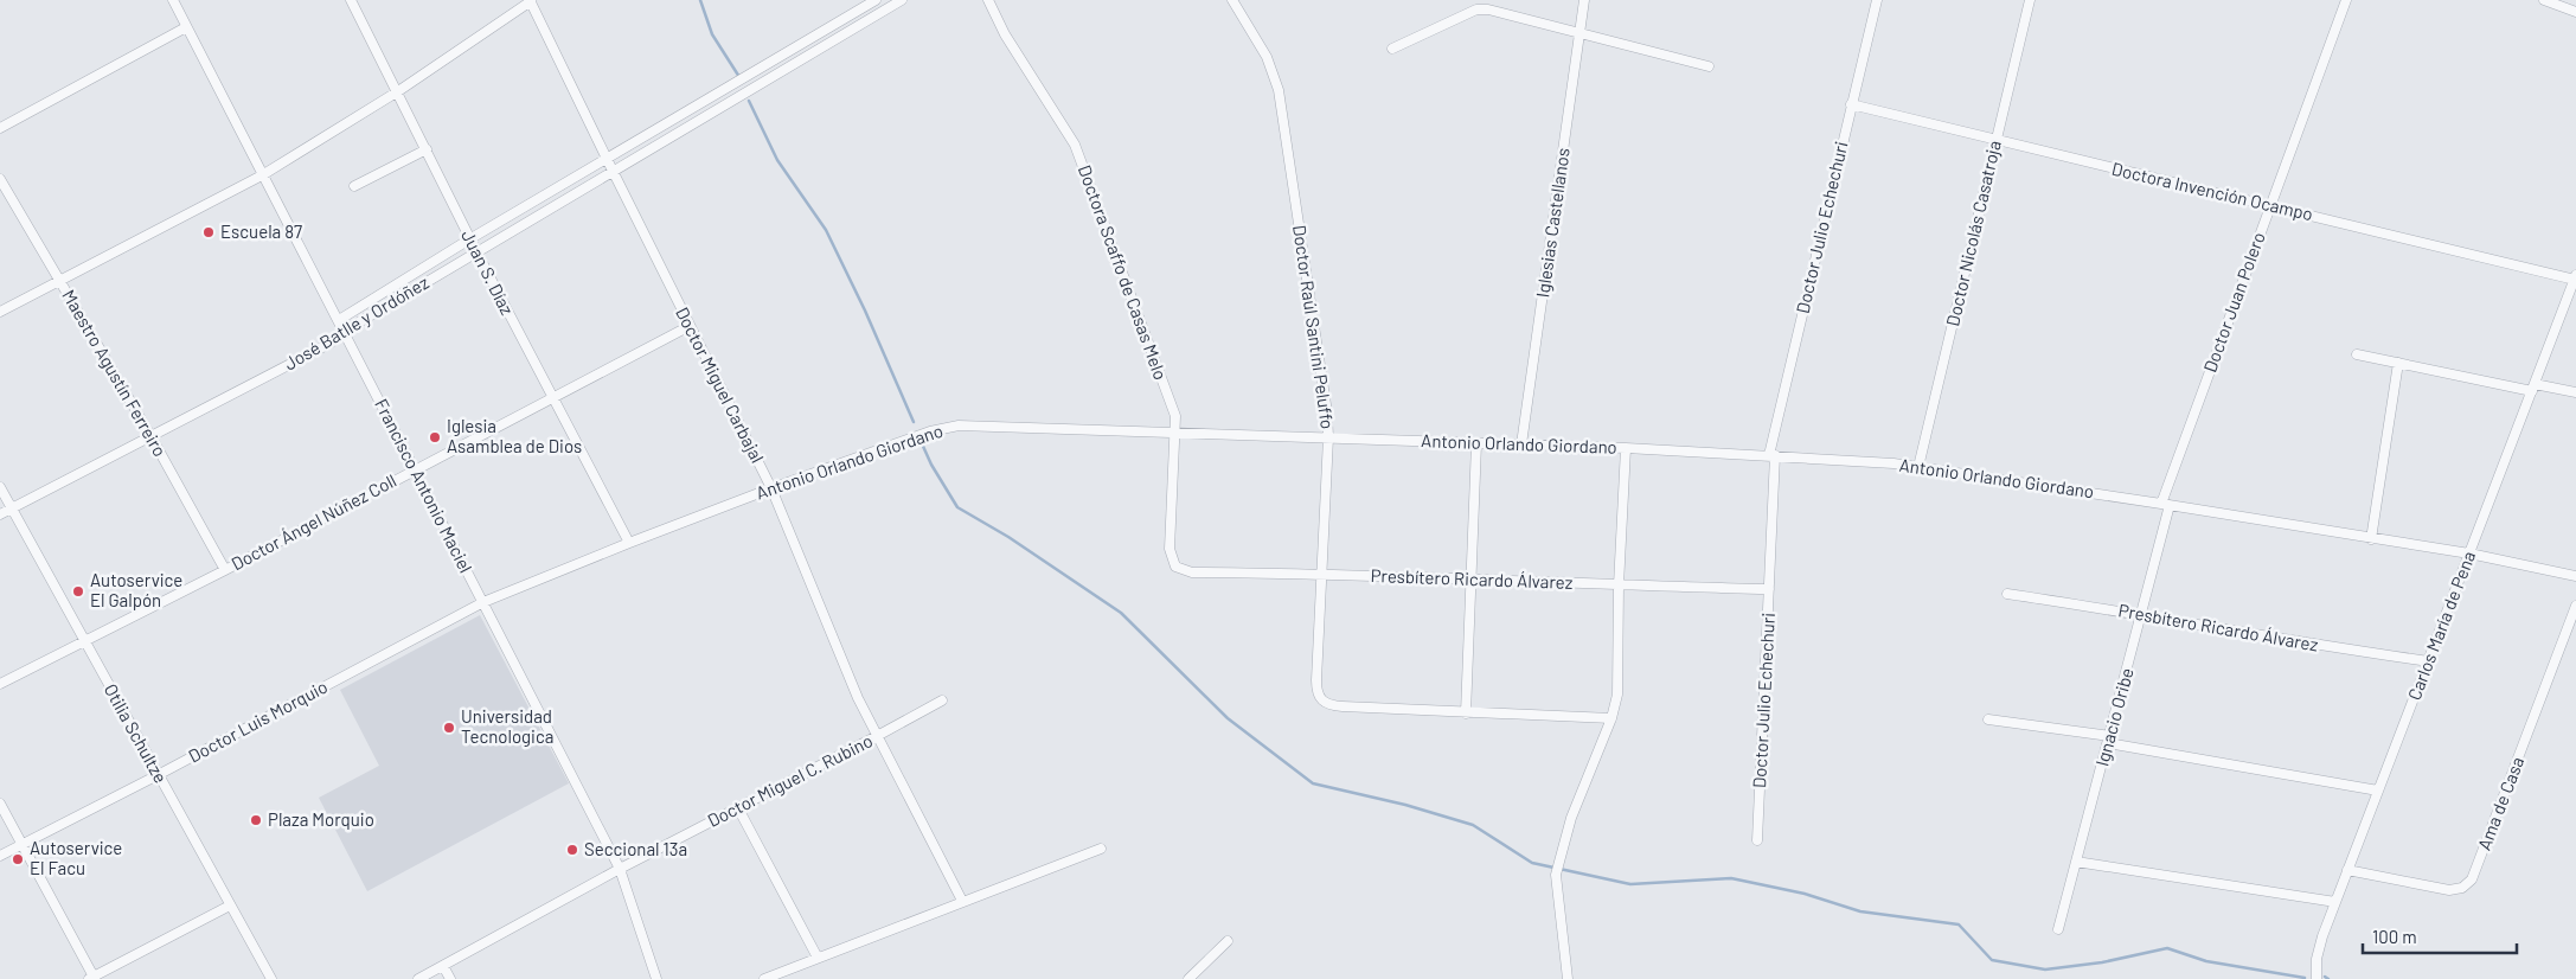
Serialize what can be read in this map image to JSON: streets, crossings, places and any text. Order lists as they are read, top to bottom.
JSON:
{
  "streets": {
    "street": [
      "Doctora Invención Ocampo",
      "Iglesias Castellanos",
      "Doctor Julio Echechuri",
      "Doctor Nicolás Casatroja",
      "Juan S. Díaz",
      "Doctora Scaffo de Casas Melo",
      "Doctor Juan Polero",
      "José Batlle y Ordóñez",
      "Doctor Raúl Santini Peluffo",
      "Maestro Agustín Ferreiro",
      "Doctor Miguel Carbajal",
      "Antonio Orlando Giordano",
      "Francisco Antonio Maciel",
      "Doctor Ángel Núñez Coll",
      "Presbítero Ricardo Álvarez",
      "Carlos María de Pena",
      "Ignacio Oribe",
      "Doctor Luis Morquio",
      "Otilia Schultze",
      "Doctor Miguel C. Rubino",
      "Ama de Casa"
    ]
  },
  "crossings": [
    ["Doctora Invención Ocampo", "Doctor Julio Echechuri"],
    ["Doctora Invención Ocampo", "Doctor Nicolás Casatroja"],
    ["Doctora Invención Ocampo", "Doctor Juan Polero"],
    ["Doctora Invención Ocampo", "Carlos María de Pena"],
    ["Iglesias Castellanos", "Antonio Orlando Giordano"],
    ["Doctor Julio Echechuri", "Antonio Orlando Giordano"],
    ["Doctor Julio Echechuri", "Presbítero Ricardo Álvarez"],
    ["Doctor Nicolás Casatroja", "Antonio Orlando Giordano"],
    ["Juan S. Díaz", "José Batlle y Ordóñez"],
    ["Juan S. Díaz", "Antonio Orlando Giordano"],
    ["Juan S. Díaz", "Doctor Ángel Núñez Coll"],
    ["Doctora Scaffo de Casas Melo", "Antonio Orlando Giordano"],
    ["Doctora Scaffo de Casas Melo", "Presbítero Ricardo Álvarez"],
    ["Doctor Juan Polero", "Antonio Orlando Giordano"],
    ["Doctor Juan Polero", "Ignacio Oribe"],
    ["José Batlle y Ordóñez", "Maestro Agustín Ferreiro"],
    ["José Batlle y Ordóñez", "Doctor Miguel Carbajal"],
    ["José Batlle y Ordóñez", "Francisco Antonio Maciel"],
    ["José Batlle y Ordóñez", "Otilia Schultze"],
    ["Doctor Raúl Santini Peluffo", "Antonio Orlando Giordano"],
    ["Doctor Raúl Santini Peluffo", "Presbítero Ricardo Álvarez"],
    ["Maestro Agustín Ferreiro", "Doctor Ángel Núñez Coll"],
    ["Doctor Miguel Carbajal", "Antonio Orlando Giordano"],
    ["Doctor Miguel Carbajal", "Doctor Ángel Núñez Coll"],
    ["Doctor Miguel Carbajal", "Doctor Miguel C. Rubino"],
    ["Antonio Orlando Giordano", "Francisco Antonio Maciel"],
    ["Antonio Orlando Giordano", "Carlos María de Pena"],
    ["Antonio Orlando Giordano", "Ignacio Oribe"],
    ["Antonio Orlando Giordano", "Doctor Luis Morquio"],
    ["Francisco Antonio Maciel", "Doctor Ángel Núñez Coll"],
    ["Francisco Antonio Maciel", "Doctor Luis Morquio"],
    ["Francisco Antonio Maciel", "Doctor Miguel C. Rubino"],
    ["Doctor Ángel Núñez Coll", "Otilia Schultze"],
    ["Presbítero Ricardo Álvarez", "Carlos María de Pena"],
    ["Presbítero Ricardo Álvarez", "Ignacio Oribe"],
    ["Carlos María de Pena", "Ama de Casa"],
    ["Doctor Luis Morquio", "Otilia Schultze"]
  ],
  "places": [
    "Escuela 87",
    "Iglesia Asamblea de Dios",
    "Autoservice El Galpón",
    "Universidad Tecnologica",
    "Plaza Morquio",
    "Seccional 13a",
    "Autoservice El Facu"
  ],
  "scale_bar": "100 m"
}
